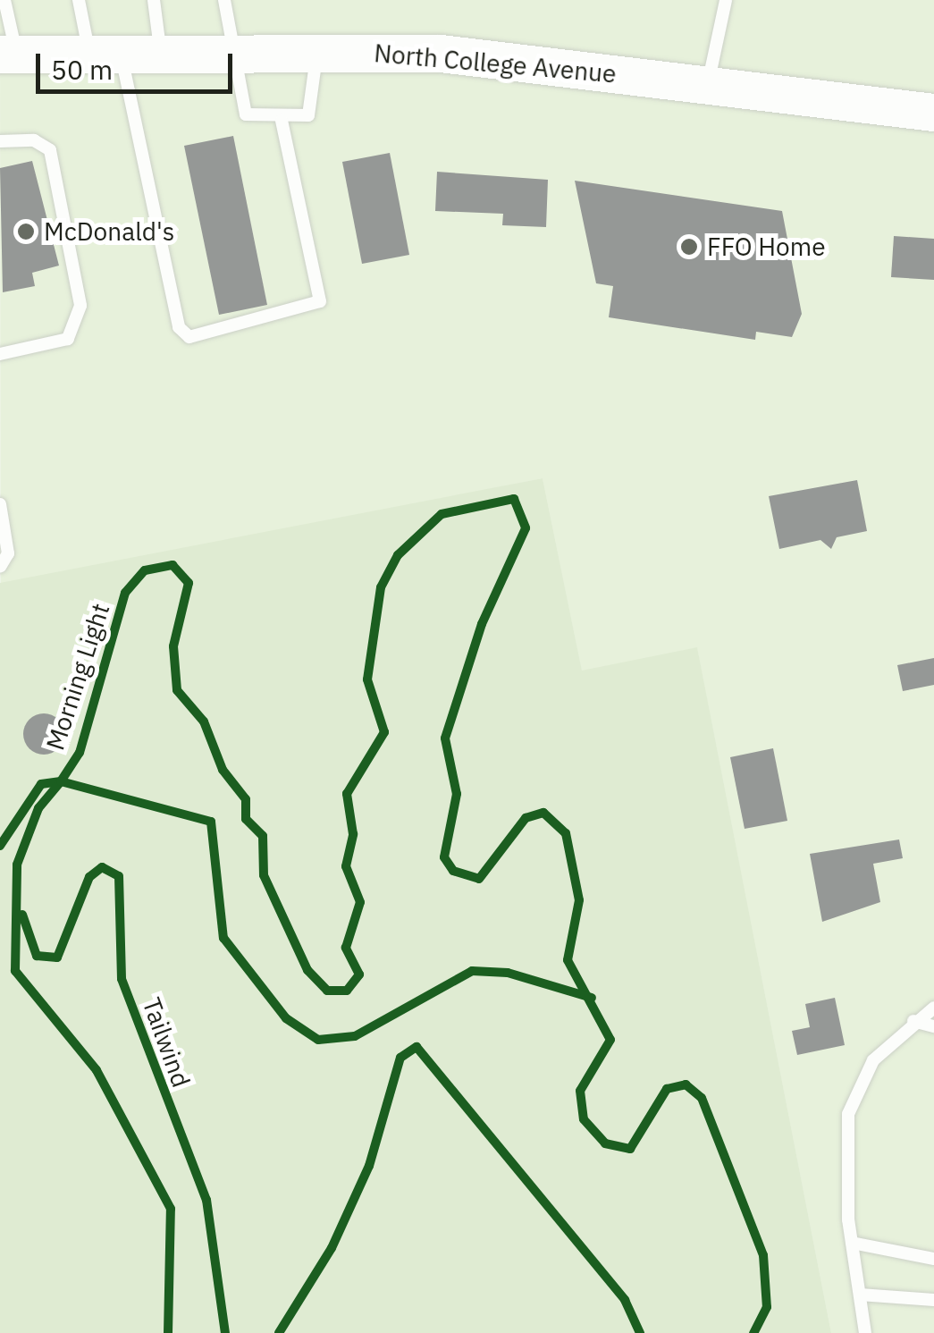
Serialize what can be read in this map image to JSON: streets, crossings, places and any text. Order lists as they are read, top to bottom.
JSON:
{
  "streets": {
    "main road": ["North College Avenue"],
    "cycle path": ["Morning Light", "Tailwind"]
  },
  "places": ["McDonald's", "FFO Home"],
  "scale_bar": "50 m"
}
